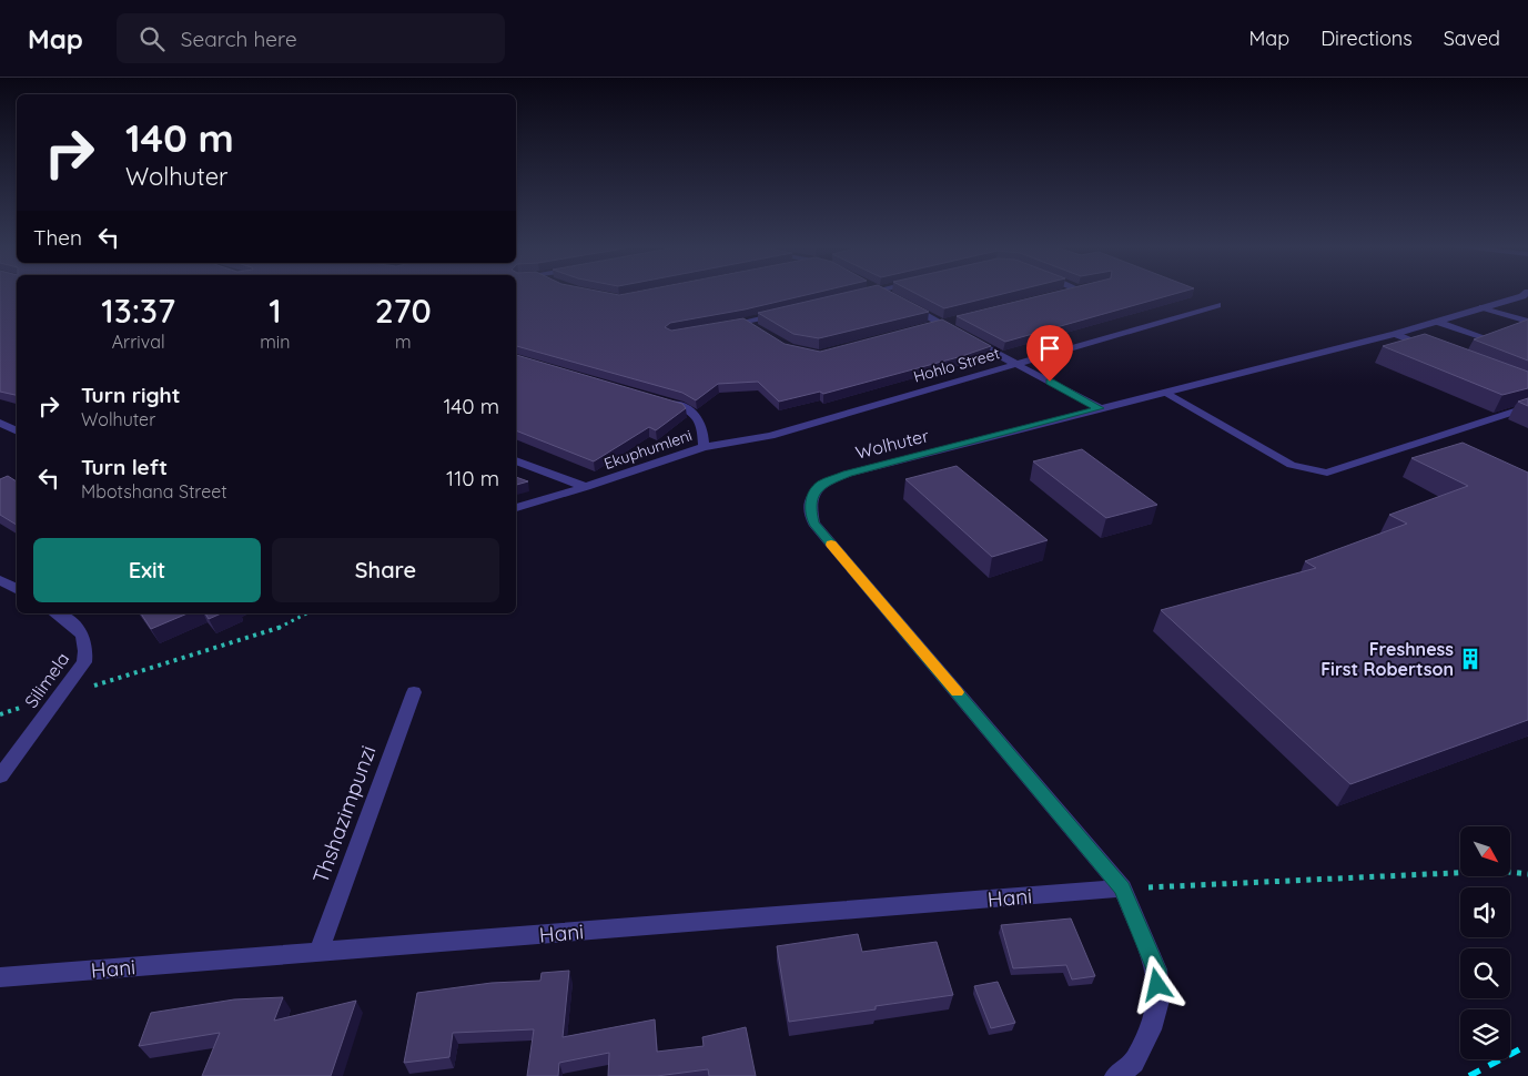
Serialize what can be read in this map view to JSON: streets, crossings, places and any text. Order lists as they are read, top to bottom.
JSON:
{
  "streets": {
    "street": [
      "Hohlo Street",
      "Wolhuter",
      "Ekuphumleni",
      "Silimela",
      "Thshazimpunzi",
      "Hani"
    ]
  },
  "crossings": [
    ["Hohlo Street", "Ekuphumleni"],
    ["Wolhuter", "Hani"],
    ["Thshazimpunzi", "Hani"]
  ],
  "places": {
    "building": ["Freshness First Robertson"]
  },
  "north": "bottom right",
  "page": {
    "header": "Map",
    "search": "Search here",
    "nav": ["Map", "Directions", "Saved"],
    "turn": ["140 m", "Wolhuter"],
    "then": "Then",
    "eta": [
      "13:37",
      "Arrival",
      "1",
      "min",
      "270",
      "m"
    ],
    "list": [
      {
        "name": "Turn right",
        "note": "Wolhuter",
        "value": "140 m"
      },
      {
        "name": "Turn left",
        "note": "Mbotshana Street",
        "value": "110 m"
      }
    ],
    "buttons": ["Exit", "Share"]
  }
}
